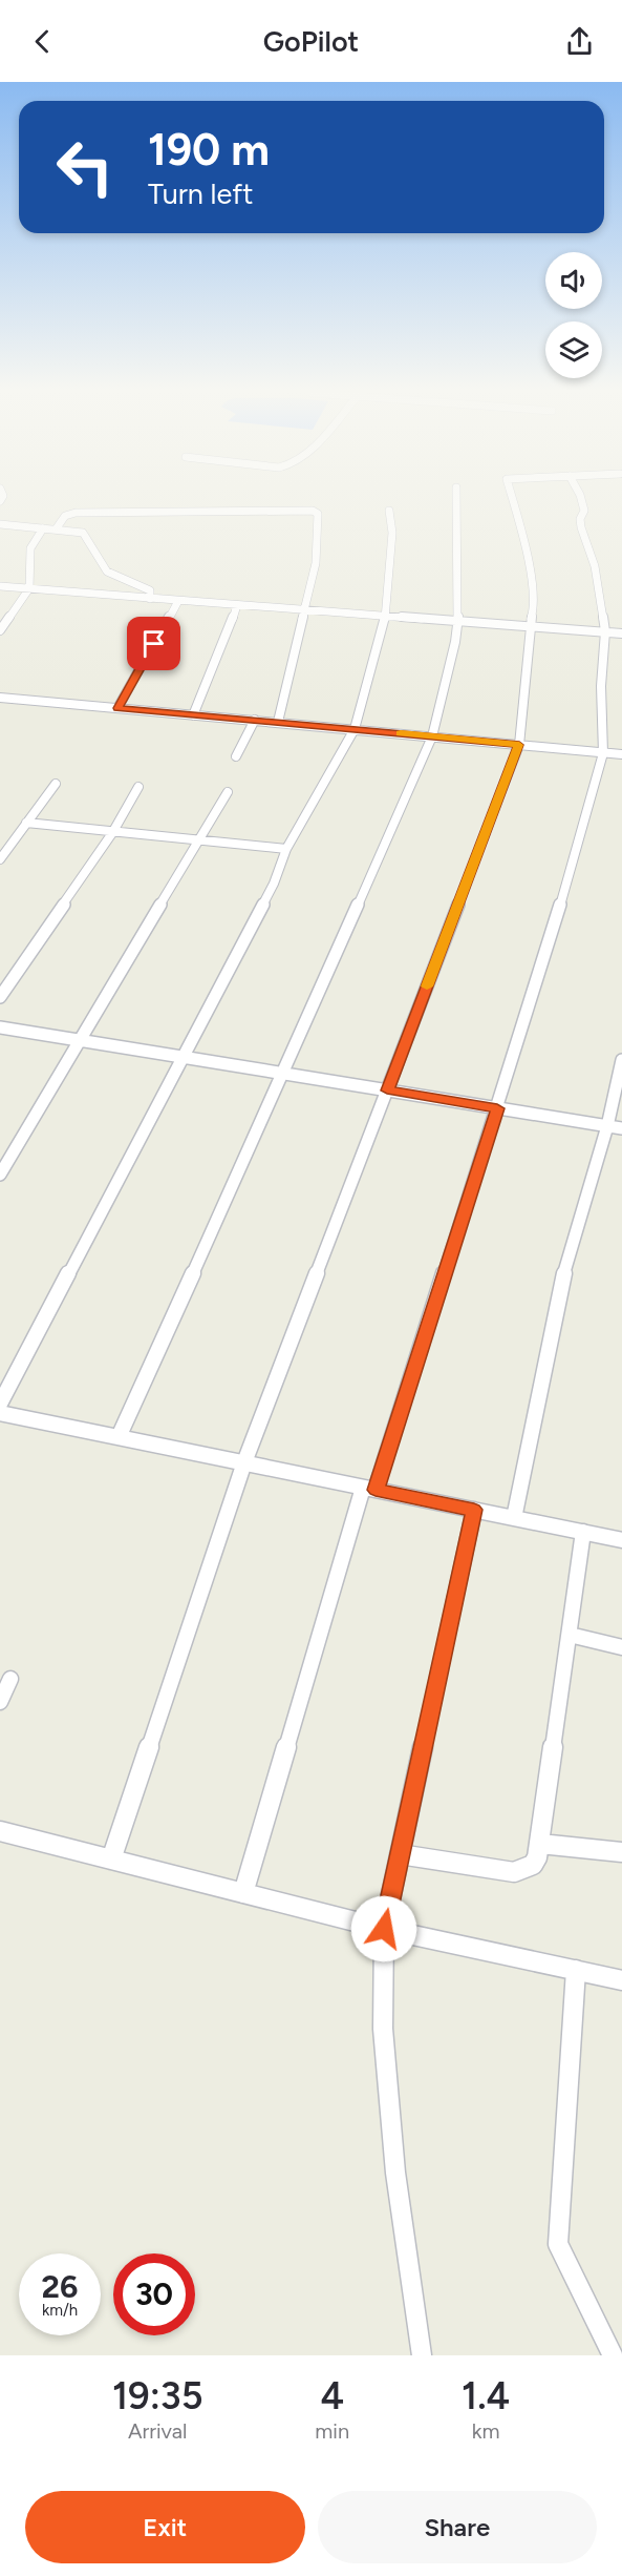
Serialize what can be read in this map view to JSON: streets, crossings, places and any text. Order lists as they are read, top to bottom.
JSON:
{
  "page": {
    "header": "GoPilot",
    "turn": ["190 m", "Turn left"],
    "speed": "26 km/h",
    "limit": "30",
    "eta": [
      "19:35",
      "Arrival",
      "4",
      "min",
      "1.4",
      "km"
    ],
    "buttons": ["Exit", "Share"]
  }
}
